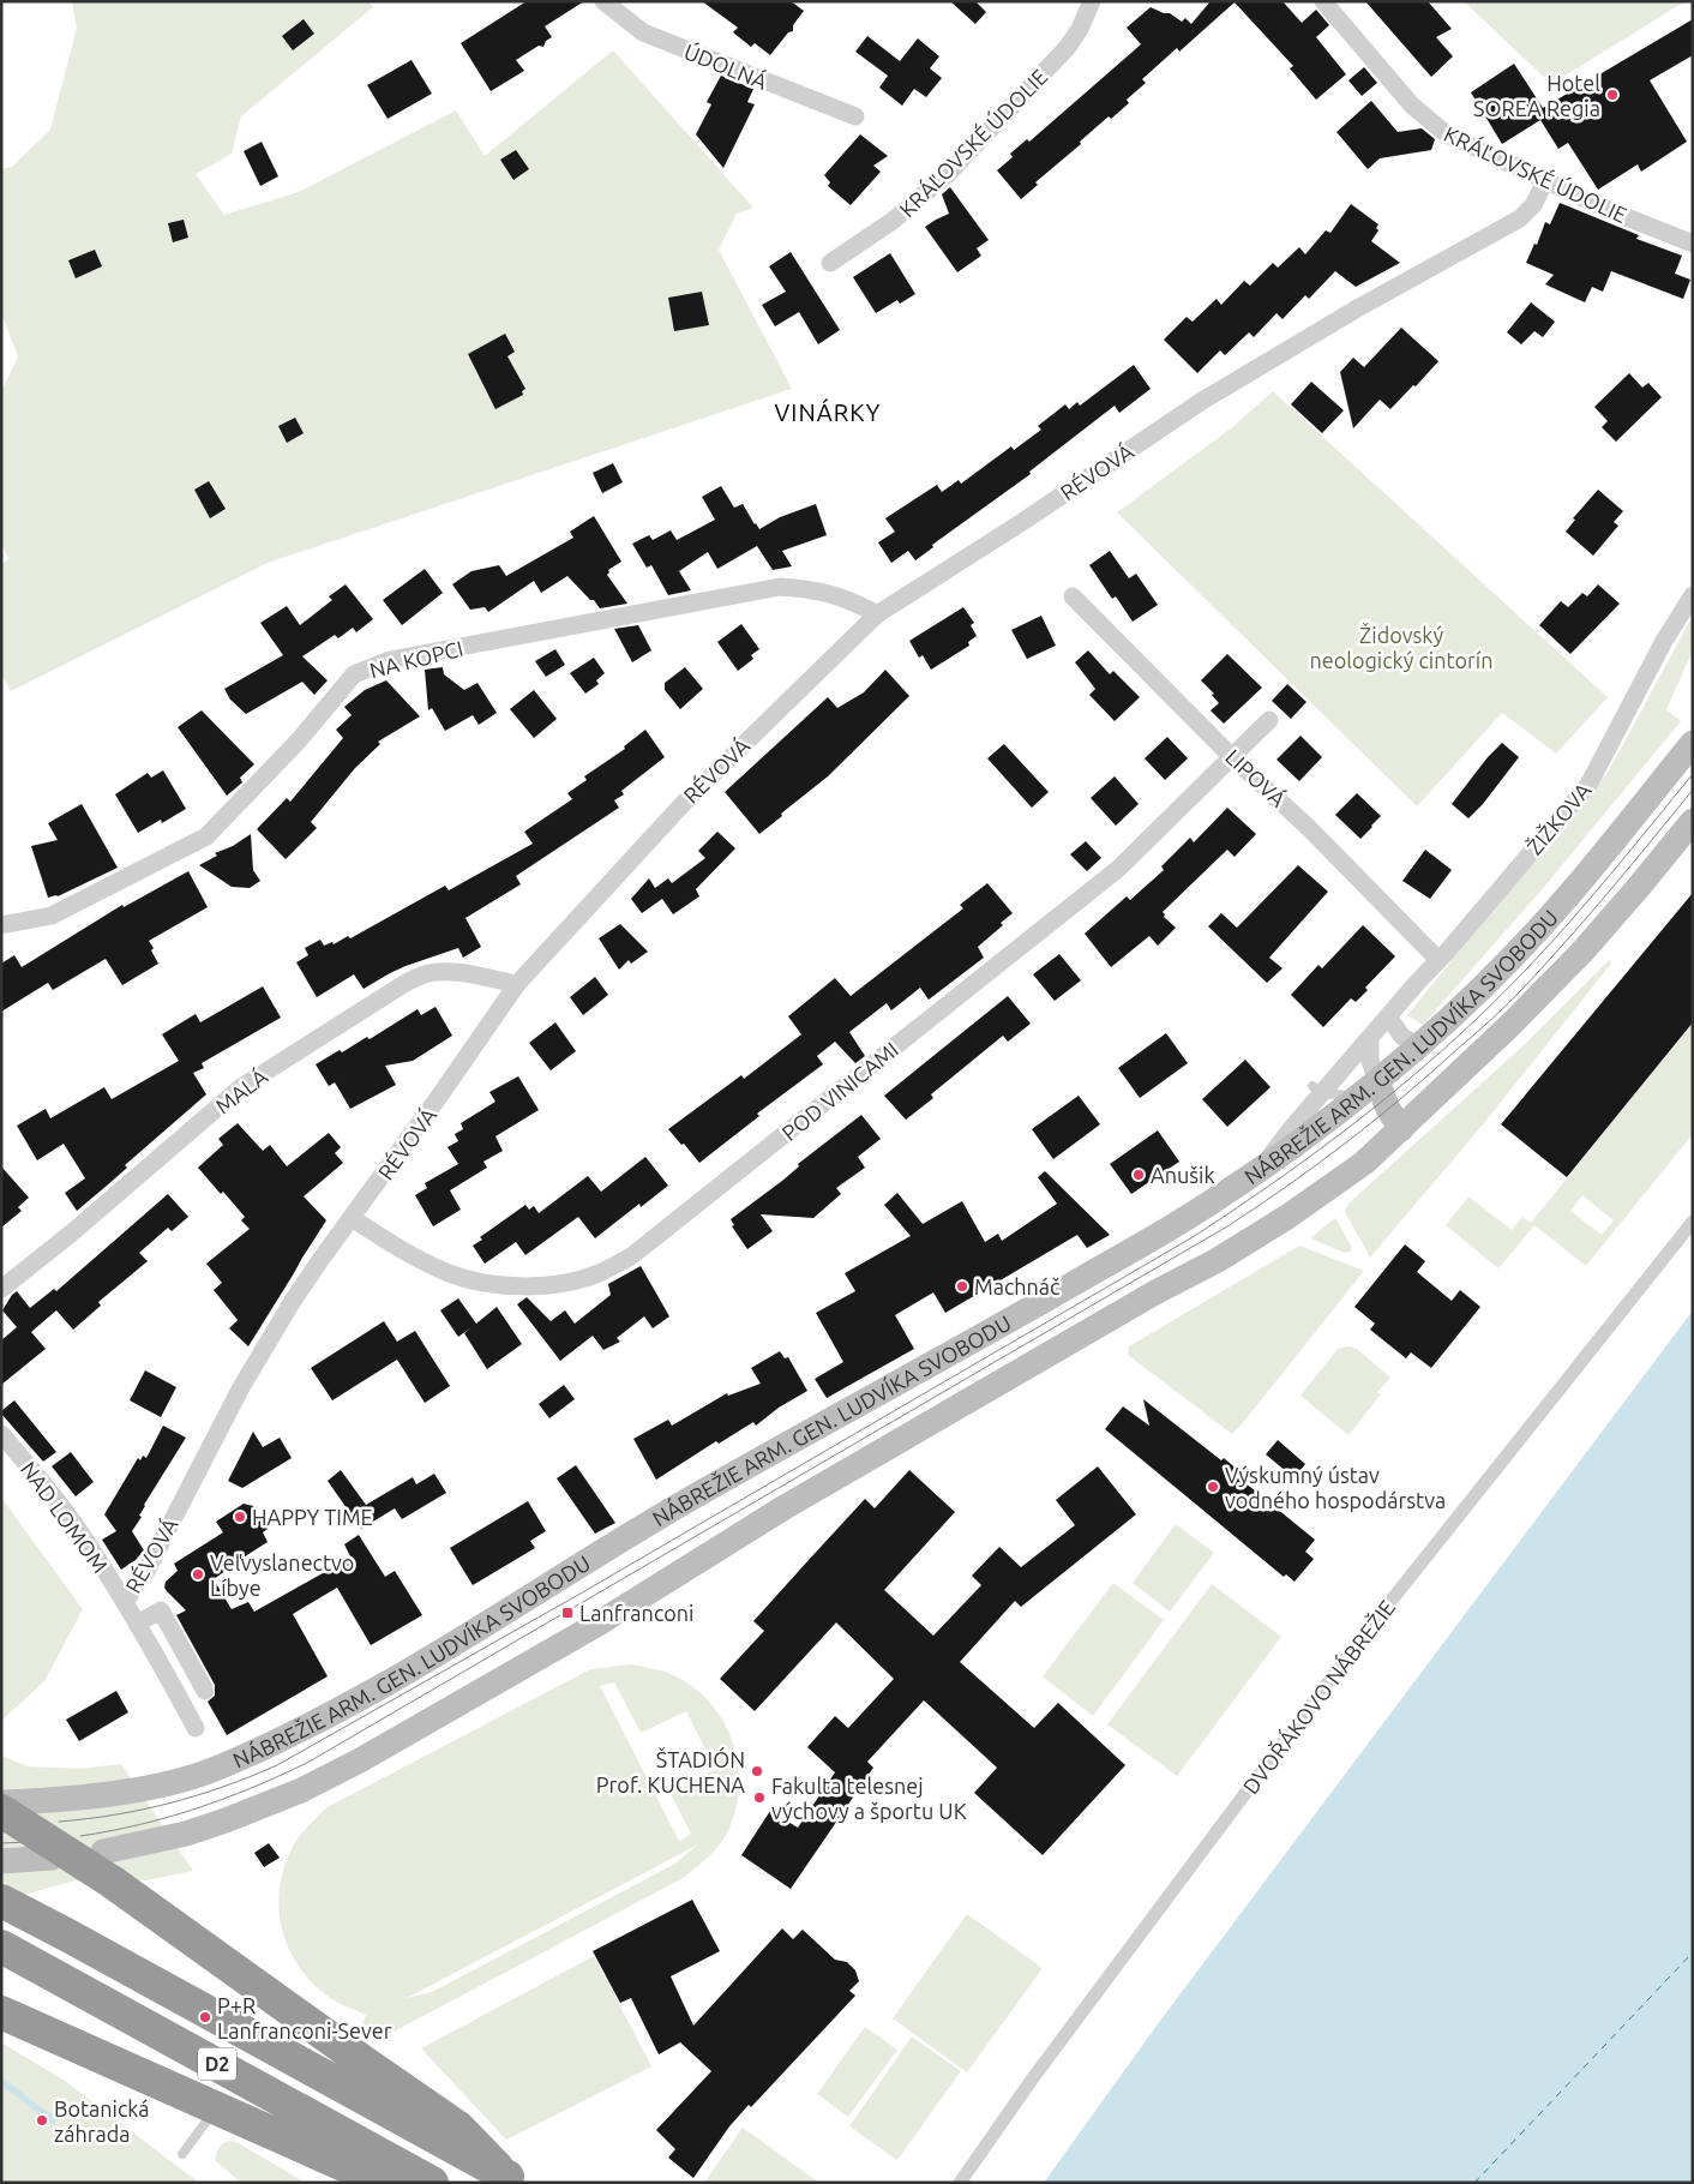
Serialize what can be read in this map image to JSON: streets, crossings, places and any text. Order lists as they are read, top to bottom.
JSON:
{
  "streets": {
    "highway": ["D2"],
    "main road": ["NÁBREŽIE ARM. GEN. LUDVÍKA SVOBODU"],
    "street": [
      "ÚDOLNÁ",
      "KRÁĽOVSKÉ ÚDOLIE",
      "RÉVOVÁ",
      "NA KOPCI",
      "LIPOVÁ",
      "ŽIŽKOVA",
      "MALÁ",
      "POD VINICAMI",
      "NAD LOMOM",
      "DVOŘÁKOVO NÁBREŽIE"
    ]
  },
  "crossings": [
    ["KRÁĽOVSKÉ ÚDOLIE", "RÉVOVÁ"],
    ["RÉVOVÁ", "NA KOPCI"],
    ["RÉVOVÁ", "MALÁ"],
    ["RÉVOVÁ", "POD VINICAMI"],
    ["RÉVOVÁ", "NAD LOMOM"],
    ["LIPOVÁ", "ŽIŽKOVA"],
    ["LIPOVÁ", "POD VINICAMI"],
    ["ŽIŽKOVA", "NÁBREŽIE ARM. GEN. LUDVÍKA SVOBODU"]
  ],
  "districts": ["VINÁRKY"],
  "parks": ["Židovský neologický cintorín"],
  "places": {
    "other": [
      "Hotel SOREA Regia",
      "Anušik",
      "Machnáč",
      "Výskumný ústav vodného hospodárstva",
      "HAPPY TIME",
      "Veľvyslanectvo Líbye",
      "ŠTADIÓN Prof. KUCHENA",
      "Fakulta telesnej výchovy a športu UK",
      "P+R Lanfranconi-Sever",
      "Botanická záhrada"
    ],
    "transit": ["Lanfranconi"]
  }
}
